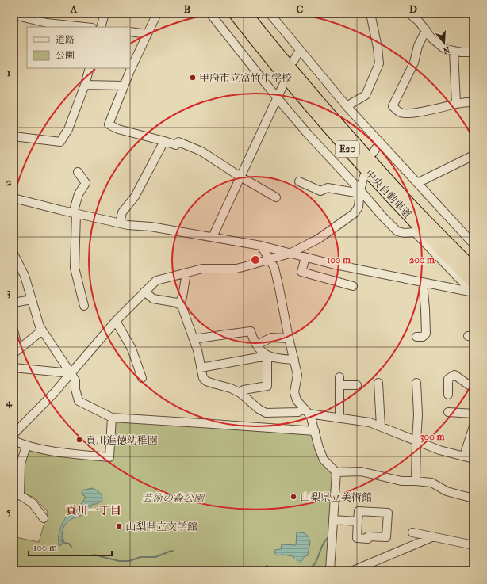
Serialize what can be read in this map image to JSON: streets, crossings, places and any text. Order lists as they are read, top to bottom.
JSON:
{
  "streets": {
    "highway": ["E20", "中央自動車道"]
  },
  "districts": ["貢川一丁目"],
  "parks": ["芸術の森公園"],
  "places": [
    "甲府市立富竹中学校",
    "貢川進徳幼稚園",
    "山梨県立美術館",
    "山梨県立文学館"
  ],
  "legend": ["道路", "公園"],
  "scale_bar": "100 m",
  "north": "bottom",
  "grid": {
    "columns": [
      "A",
      "B",
      "C",
      "D"
    ],
    "rows": [
      "1",
      "2",
      "3",
      "4",
      "5"
    ]
  },
  "rings": ["100 m", "200 m", "300 m"]
}
